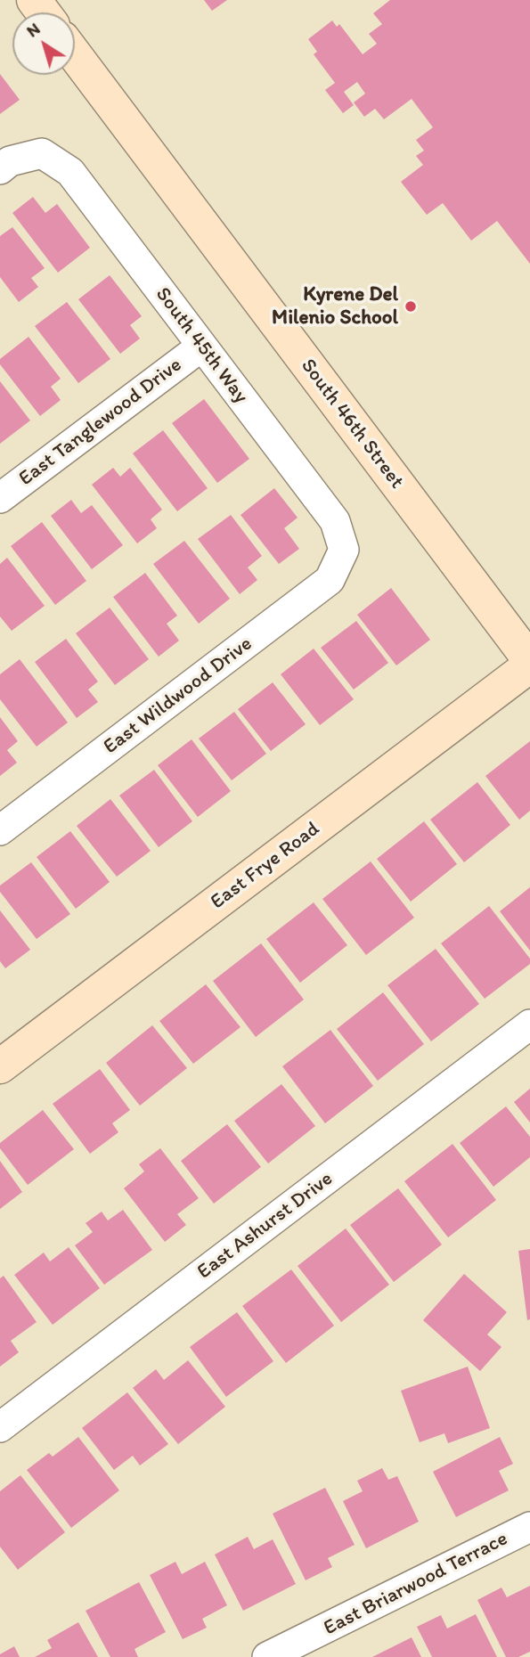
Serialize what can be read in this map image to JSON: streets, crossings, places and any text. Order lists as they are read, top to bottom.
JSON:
{
  "streets": {
    "street": [
      "South 45th Way",
      "East Tanglewood Drive",
      "South 46th Street",
      "East Wildwood Drive",
      "East Frye Road",
      "East Ashurst Drive",
      "East Briarwood Terrace"
    ]
  },
  "crossings": [
    ["South 45th Way", "East Tanglewood Drive"],
    ["South 45th Way", "East Wildwood Drive"],
    ["South 46th Street", "East Frye Road"]
  ],
  "places": ["Kyrene Del Milenio School"],
  "north": "top left"
}
